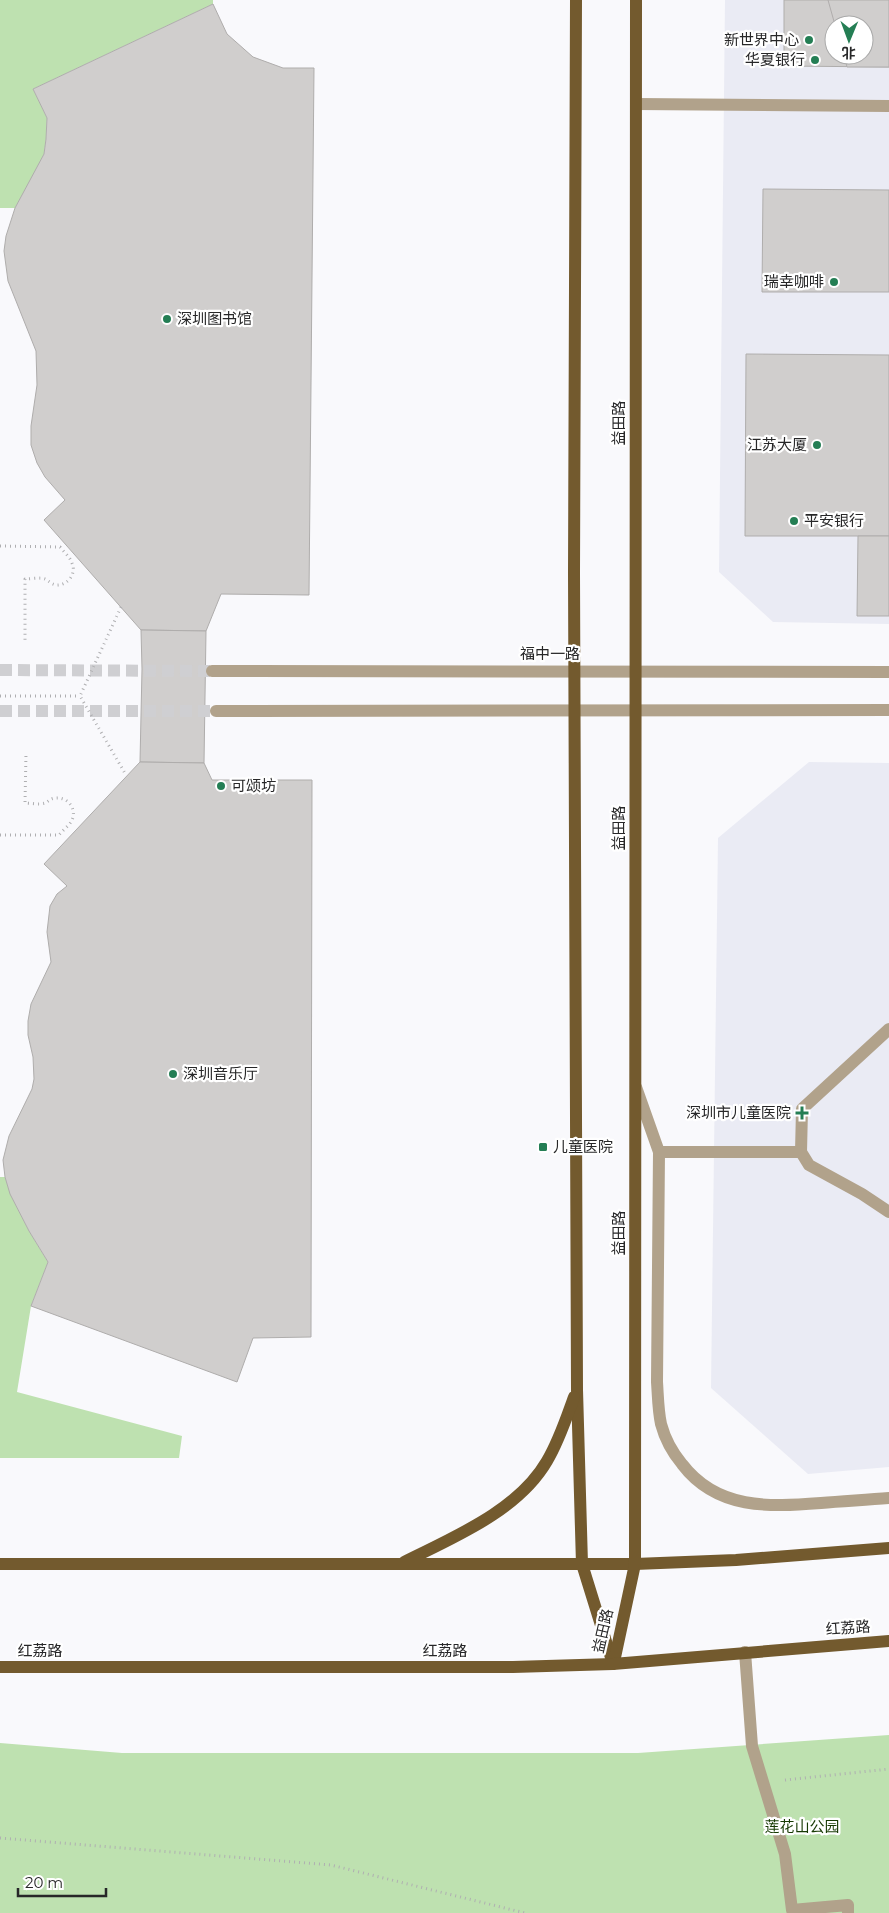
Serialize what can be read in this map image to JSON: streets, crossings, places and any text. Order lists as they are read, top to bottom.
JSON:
{
  "streets": {
    "main road": ["益田路", "红荔路"],
    "street": ["福中一路"]
  },
  "crossings": [
    ["益田路", "福中一路"],
    ["益田路", "红荔路"]
  ],
  "parks": ["莲花山公园"],
  "places": {
    "other": [
      "新世界中心",
      "华夏银行",
      "瑞幸咖啡",
      "深圳图书馆",
      "江苏大厦",
      "平安银行",
      "可颂坊",
      "深圳音乐厅"
    ],
    "health": ["深圳市儿童医院"],
    "transit": ["儿童医院"]
  },
  "scale_bar": "20 m",
  "north": "bottom"
}
